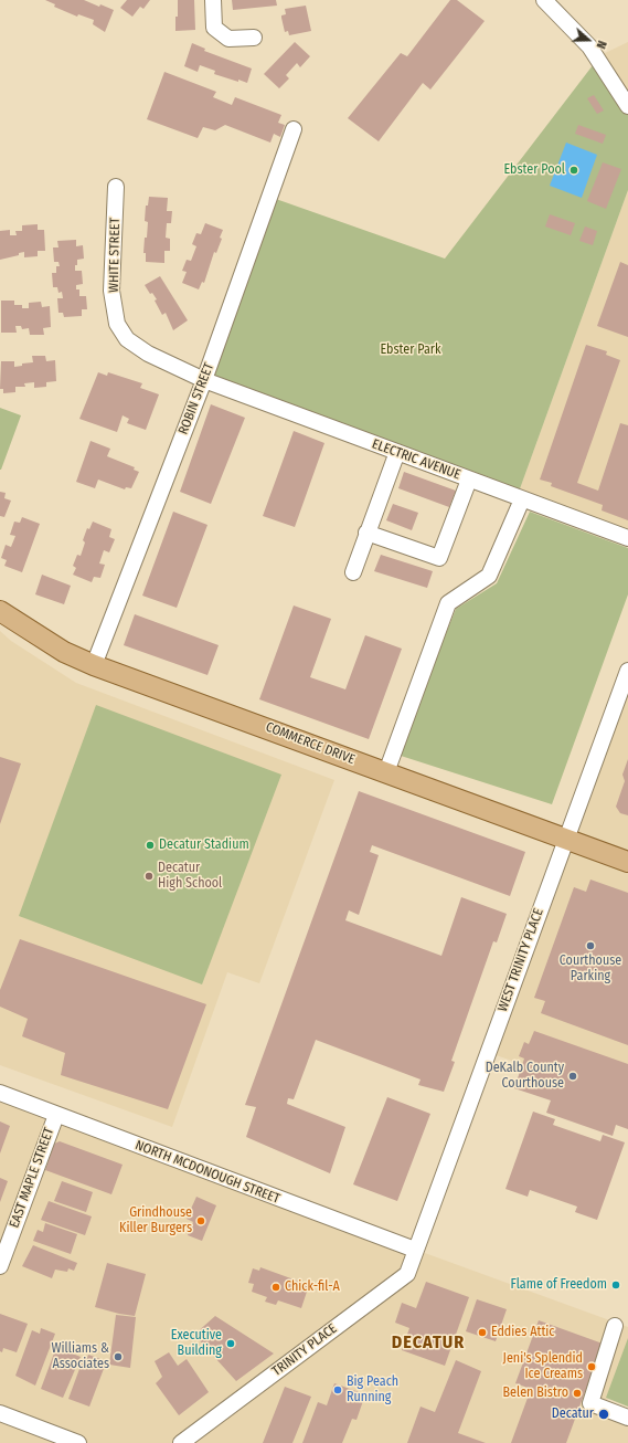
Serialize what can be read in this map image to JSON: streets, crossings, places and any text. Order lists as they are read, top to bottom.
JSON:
{
  "streets": {
    "main road": ["COMMERCE DRIVE"],
    "street": [
      "WHITE STREET",
      "ROBIN STREET",
      "ELECTRIC AVENUE",
      "WEST TRINITY PLACE",
      "NORTH MCDONOUGH STREET",
      "EAST MAPLE STREET",
      "TRINITY PLACE"
    ]
  },
  "crossings": [
    ["WHITE STREET", "ROBIN STREET"],
    ["WHITE STREET", "ELECTRIC AVENUE"],
    ["ROBIN STREET", "ELECTRIC AVENUE"],
    ["ROBIN STREET", "COMMERCE DRIVE"],
    ["COMMERCE DRIVE", "WEST TRINITY PLACE"],
    ["WEST TRINITY PLACE", "NORTH MCDONOUGH STREET"],
    ["WEST TRINITY PLACE", "TRINITY PLACE"],
    ["NORTH MCDONOUGH STREET", "EAST MAPLE STREET"],
    ["NORTH MCDONOUGH STREET", "TRINITY PLACE"]
  ],
  "districts": ["DECATUR"],
  "parks": ["Ebster Park"],
  "places": [
    "Ebster Pool",
    "Decatur Stadium",
    "Decatur High School",
    "Courthouse Parking",
    "DeKalb County Courthouse",
    "Grindhouse Killer Burgers",
    "Flame of Freedom",
    "Chick-fil-A",
    "Eddies Attic",
    "Executive Building",
    "Williams & Associates",
    "Jeni's Splendid Ice Creams",
    "Big Peach Running",
    "Belen Bistro",
    "Decatur"
  ],
  "north": "right"
}
